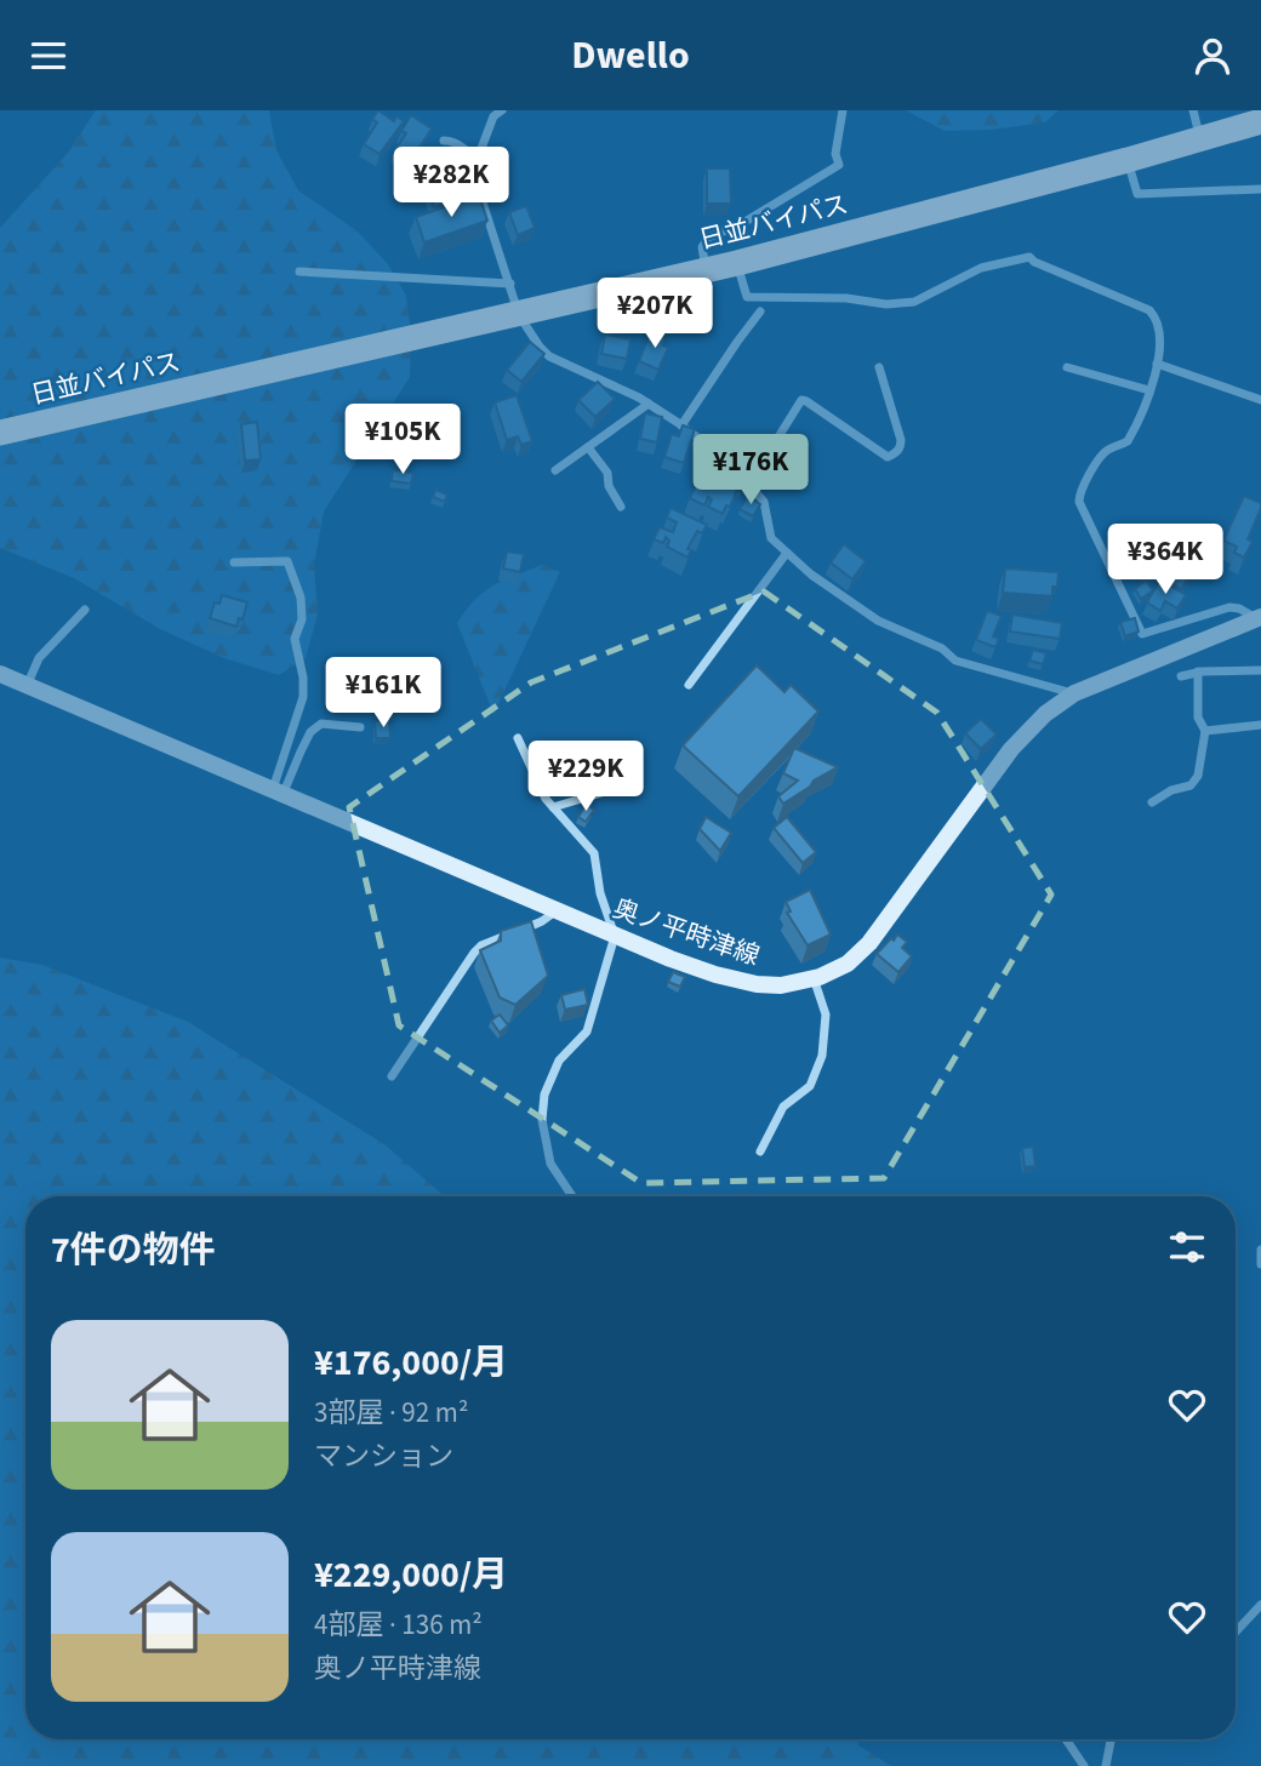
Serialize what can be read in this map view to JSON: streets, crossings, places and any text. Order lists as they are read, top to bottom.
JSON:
{
  "streets": {
    "highway": ["日並バイパス"],
    "main road": ["奥ノ平時津線"]
  },
  "page": {
    "header": "Dwello",
    "price": [
      "¥282K",
      "¥207K",
      "¥105K",
      "¥176K",
      "¥364K",
      "¥161K",
      "¥229K"
    ],
    "heading": "7件の物件",
    "list": [
      {
        "name": "¥176,000/月",
        "note": "3部屋 · 92 m² · マンション"
      },
      {
        "name": "¥229,000/月",
        "note": "4部屋 · 136 m² · 奥ノ平時津線"
      }
    ]
  }
}
